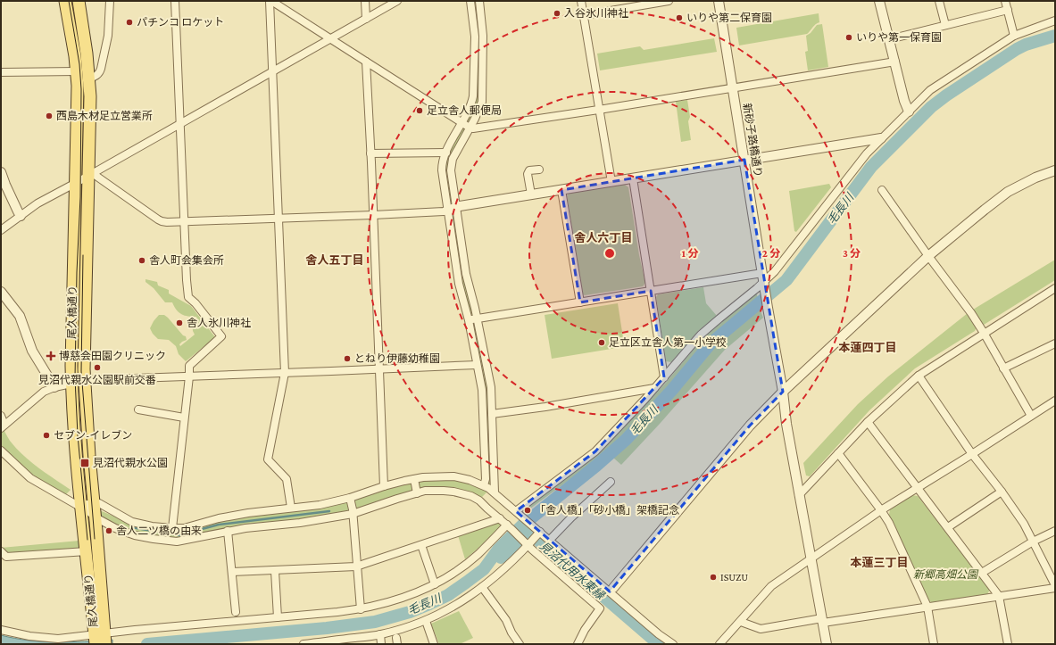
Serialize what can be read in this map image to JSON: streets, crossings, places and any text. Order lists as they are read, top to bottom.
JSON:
{
  "streets": {
    "main road": ["尾久橋通り"],
    "street": ["新砂子路橋通り"]
  },
  "districts": [
    "舎人六丁目",
    "舎人五丁目",
    "本蓮四丁目",
    "本蓮三丁目"
  ],
  "water": ["毛長川", "見沼代用水東縁"],
  "parks": ["新郷高畑公園"],
  "places": {
    "other": [
      "入谷氷川神社",
      "いりや第二保育園",
      "パチンコ ロケット",
      "いりや第一保育園",
      "足立舎人郵便局",
      "西島木材足立営業所",
      "舎人町会集会所",
      "舎人氷川神社",
      "足立区立舎人第一小学校",
      "とねり伊藤幼稚園",
      "見沼代親水公園駅前交番",
      "セブン-イレブン",
      "「舎人橋」「砂小橋」架橋記念",
      "舎人二ツ橋の由来",
      "ISUZU"
    ],
    "health": ["博慈会田園クリニック"],
    "transit": ["見沼代親水公園"]
  },
  "rings": ["1 分", "2 分", "3 分"]
}
